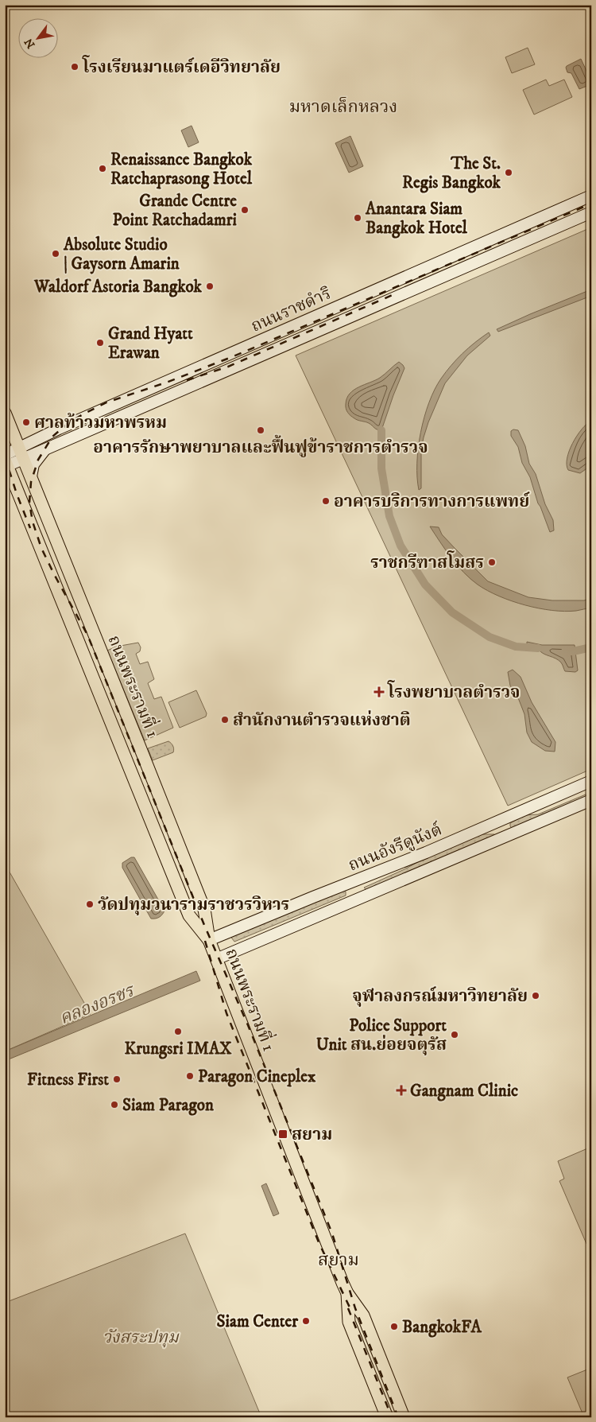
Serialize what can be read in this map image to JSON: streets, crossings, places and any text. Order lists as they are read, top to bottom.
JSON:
{
  "streets": {
    "main road": ["ถนนราชดำริ", "ถนนพระรามที่ 1", "ถนนอังรีดูนังต์"]
  },
  "crossings": [
    ["ถนนราชดำริ", "ถนนพระรามที่ 1"],
    ["ถนนพระรามที่ 1", "ถนนอังรีดูนังต์"]
  ],
  "districts": ["มหาดเล็กหลวง", "สยาม"],
  "water": ["คลองอรชร"],
  "parks": ["วังสระปทุม"],
  "places": {
    "other": [
      "โรงเรียนมาแตร์เดอีวิทยาลัย",
      "Renaissance Bangkok Ratchaprasong Hotel",
      "The St. Regis Bangkok",
      "Grande Centre Point Ratchadamri",
      "Anantara Siam Bangkok Hotel",
      "Absolute Studio | Gaysorn Amarin",
      "Waldorf Astoria Bangkok",
      "Grand Hyatt Erawan",
      "ศาลท้าวมหาพรหม",
      "อาคารรักษาพยาบาลและฟื้นฟูข้าราชการตำรวจ",
      "อาคารบริการทางการแพทย์",
      "ราชกรีฑาสโมสร",
      "สำนักงานตำรวจแห่งชาติ",
      "วัดปทุมวนารามราชวรวิหาร",
      "จุฬาลงกรณ์มหาวิทยาลัย",
      "Krungsri IMAX",
      "Police Support Unit สน.ย่อยจตุรัส",
      "Paragon Cineplex",
      "Fitness First",
      "Siam Paragon",
      "Siam Center",
      "BangkokFA"
    ],
    "health": ["โรงพยาบาลตำรวจ", "Gangnam Clinic"],
    "transit": ["สยาม"]
  },
  "north": "bottom left"
}
